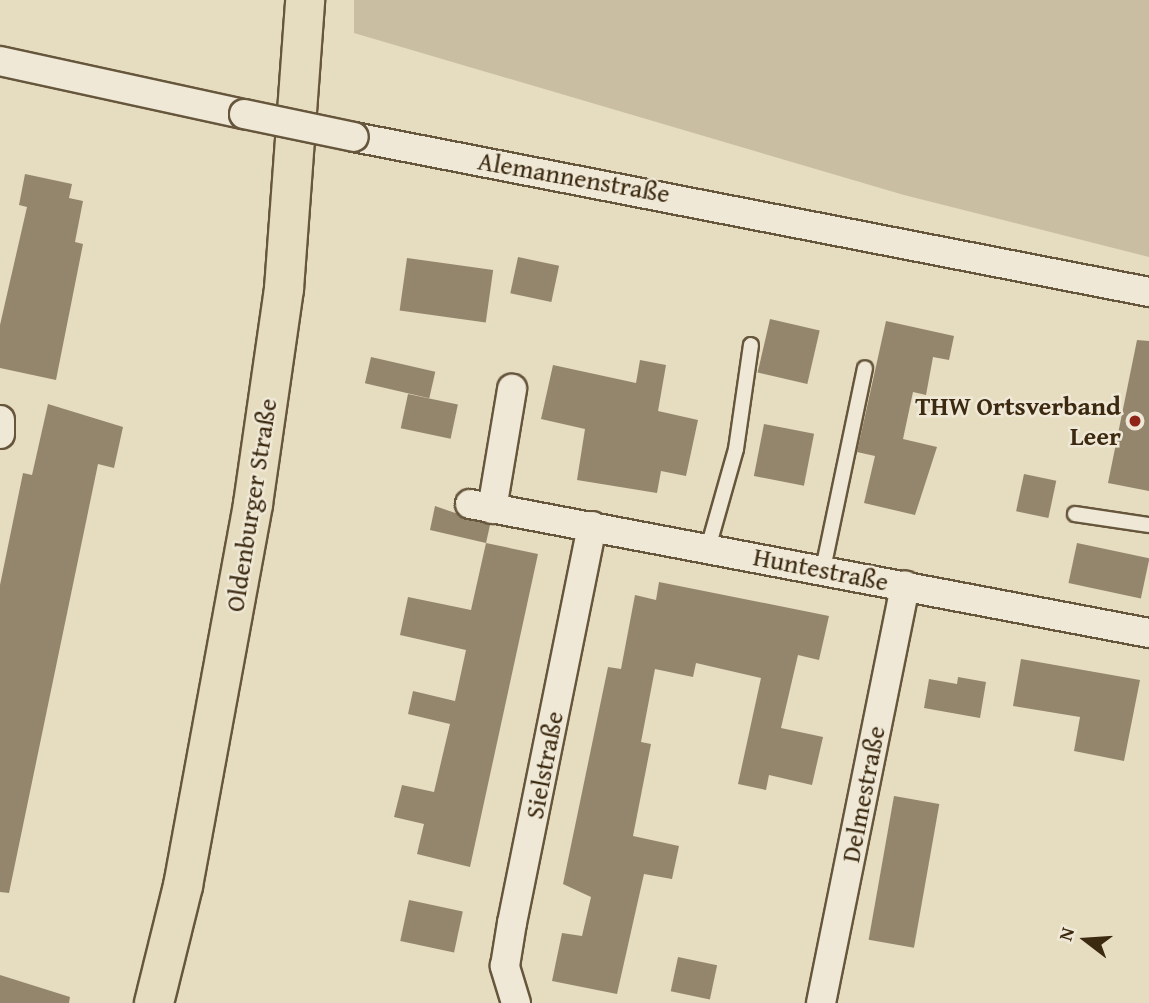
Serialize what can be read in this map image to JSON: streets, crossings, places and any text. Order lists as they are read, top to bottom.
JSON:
{
  "streets": {
    "main road": ["Oldenburger Straße"],
    "street": [
      "Alemannenstraße",
      "Huntestraße",
      "Sielstraße",
      "Delmestraße"
    ]
  },
  "crossings": [
    ["Huntestraße", "Sielstraße"],
    ["Huntestraße", "Delmestraße"]
  ],
  "places": ["THW Ortsverband Leer"],
  "north": "left"
}
